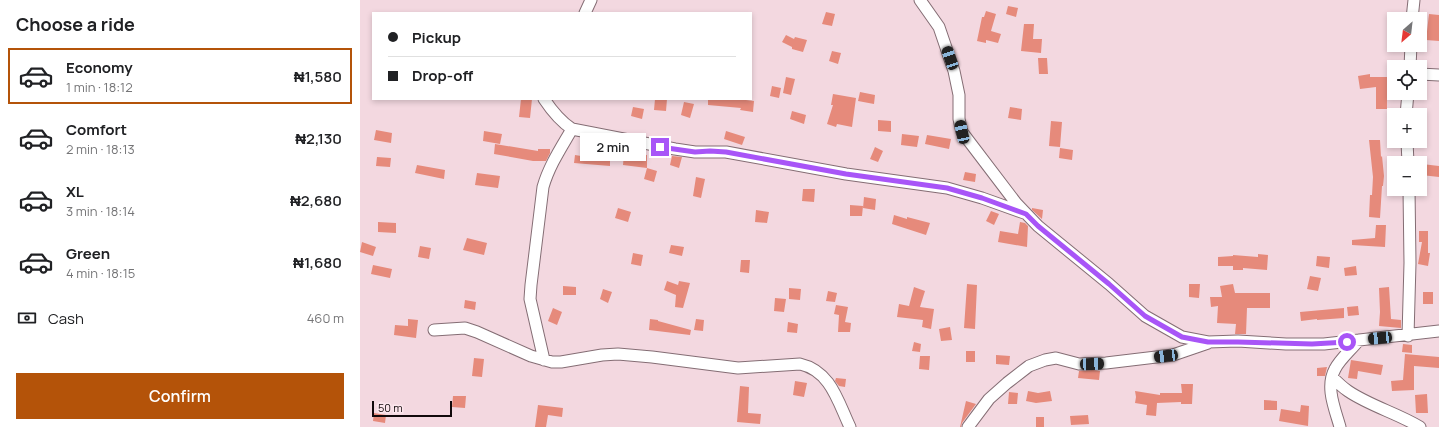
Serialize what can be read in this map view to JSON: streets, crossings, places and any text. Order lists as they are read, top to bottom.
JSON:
{
  "scale_bar": "50 m",
  "north": "bottom left",
  "page": {
    "heading": "Choose a ride",
    "map_buttons": ["+", "−"],
    "banner": ["Pickup", "Drop-off"],
    "list": [
      {
        "name": "Economy",
        "note": "1 min · 18:12",
        "value": "₦1,580"
      },
      {
        "name": "Comfort",
        "note": "2 min · 18:13",
        "value": "₦2,130"
      },
      {
        "name": "XL",
        "note": "3 min · 18:14",
        "value": "₦2,680"
      },
      {
        "name": "Green",
        "note": "4 min · 18:15",
        "value": "₦1,680"
      }
    ],
    "bubble": "2 min",
    "pay": ["Cash", "460 m"],
    "buttons": "Confirm",
    "scale": "50 m"
  }
}
